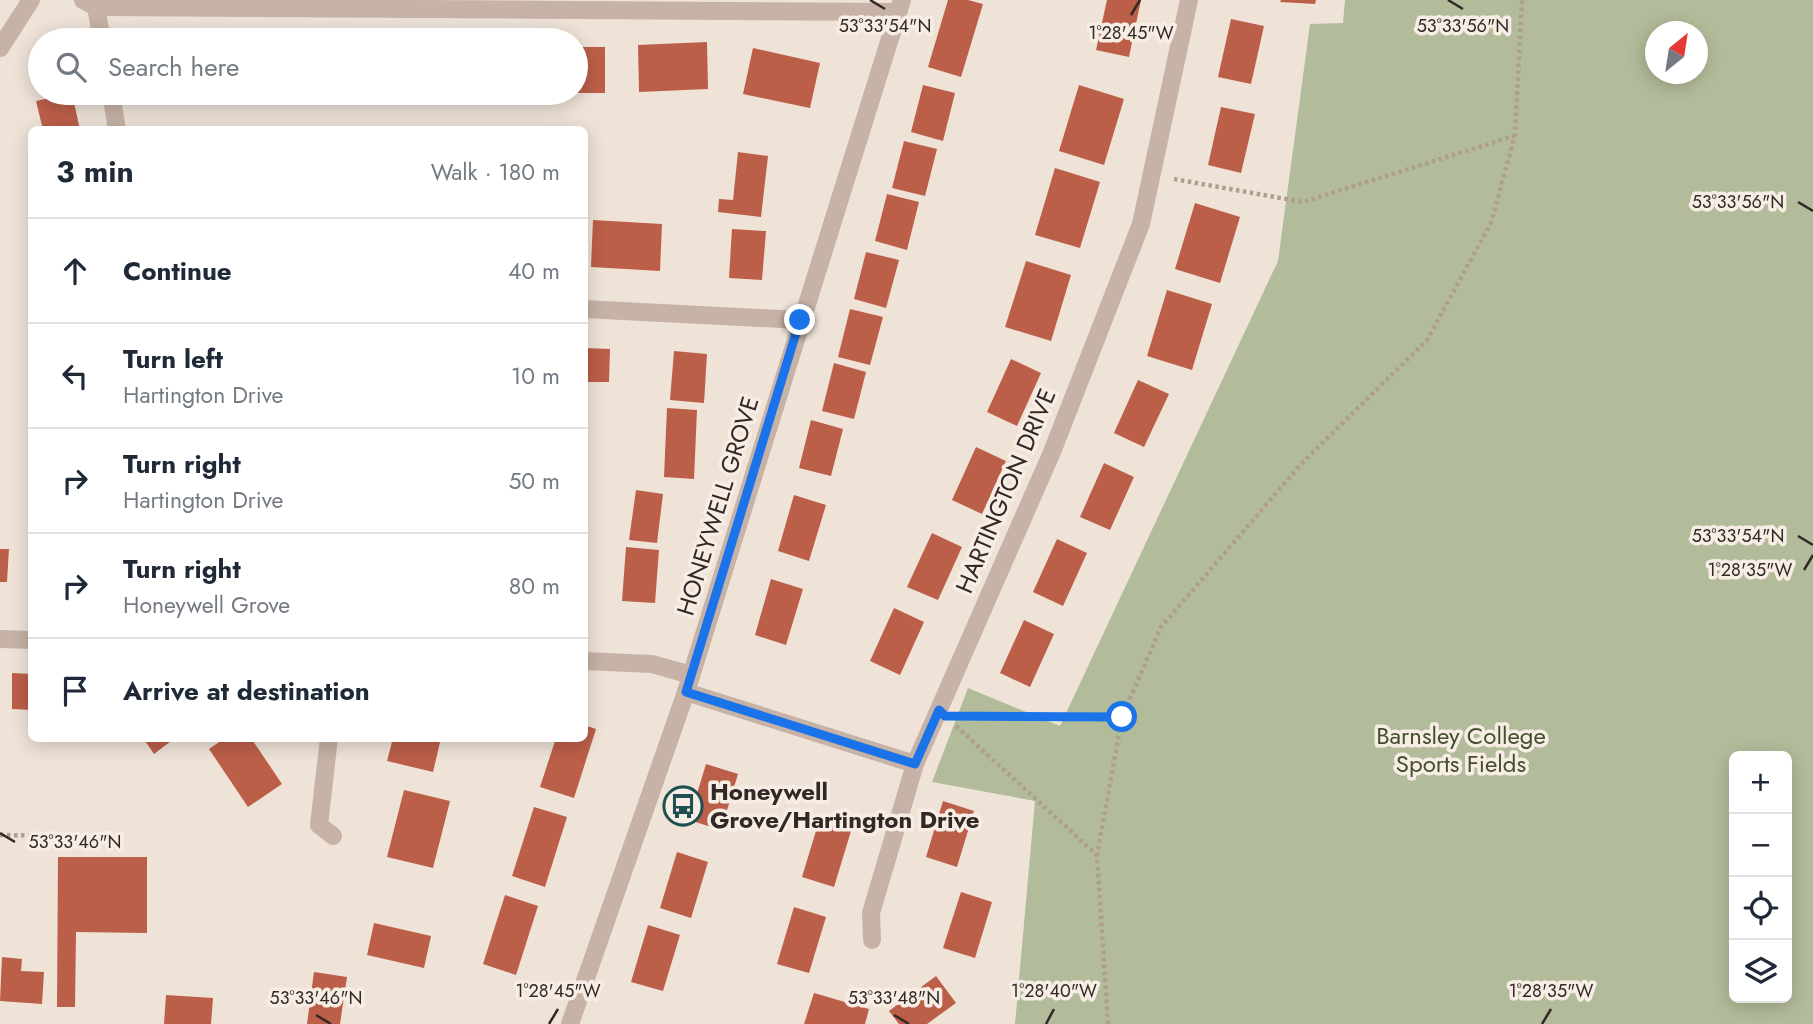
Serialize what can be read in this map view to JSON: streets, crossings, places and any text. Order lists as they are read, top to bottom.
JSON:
{
  "streets": {
    "street": ["HARTINGTON DRIVE", "HONEYWELL GROVE"]
  },
  "parks": ["Barnsley College Sports Fields"],
  "places": {
    "bus stop": ["Honeywell Grove/Hartington Drive"]
  },
  "north": "top right",
  "page": {
    "search": "Search here",
    "heading": ["3 min", "Walk · 180 m"],
    "list": [
      ["Continue", "40 m"],
      ["Turn left", "Hartington Drive", "10 m"],
      ["Turn right", "Hartington Drive", "50 m"],
      ["Turn right", "Honeywell Grove", "80 m"],
      "Arrive at destination"
    ],
    "map_buttons": ["+", "−"]
  },
  "coordinates": [
    "53°33'54\"N",
    "53°33'56\"N",
    "1°28'45\"W",
    "1°28'35\"W",
    "53°33'46\"N",
    "1°28'40\"W",
    "53°33'48\"N"
  ]
}
